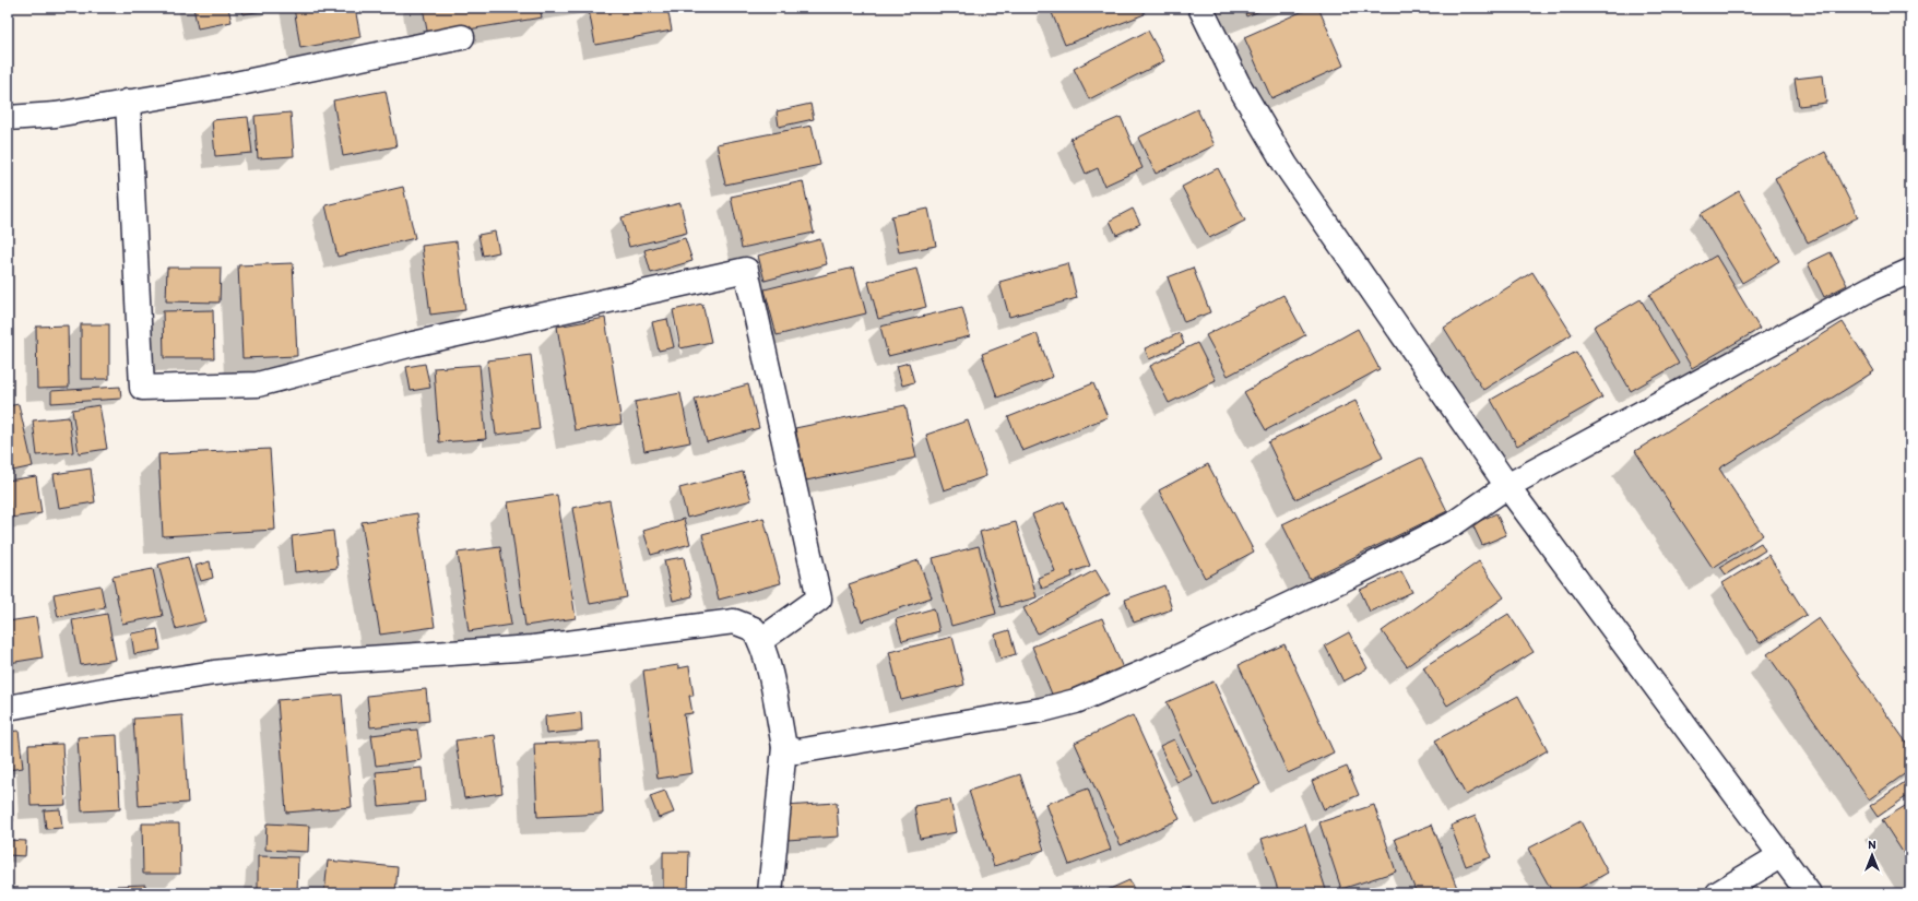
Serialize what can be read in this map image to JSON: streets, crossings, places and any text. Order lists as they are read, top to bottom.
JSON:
{
  "north": "top"
}
